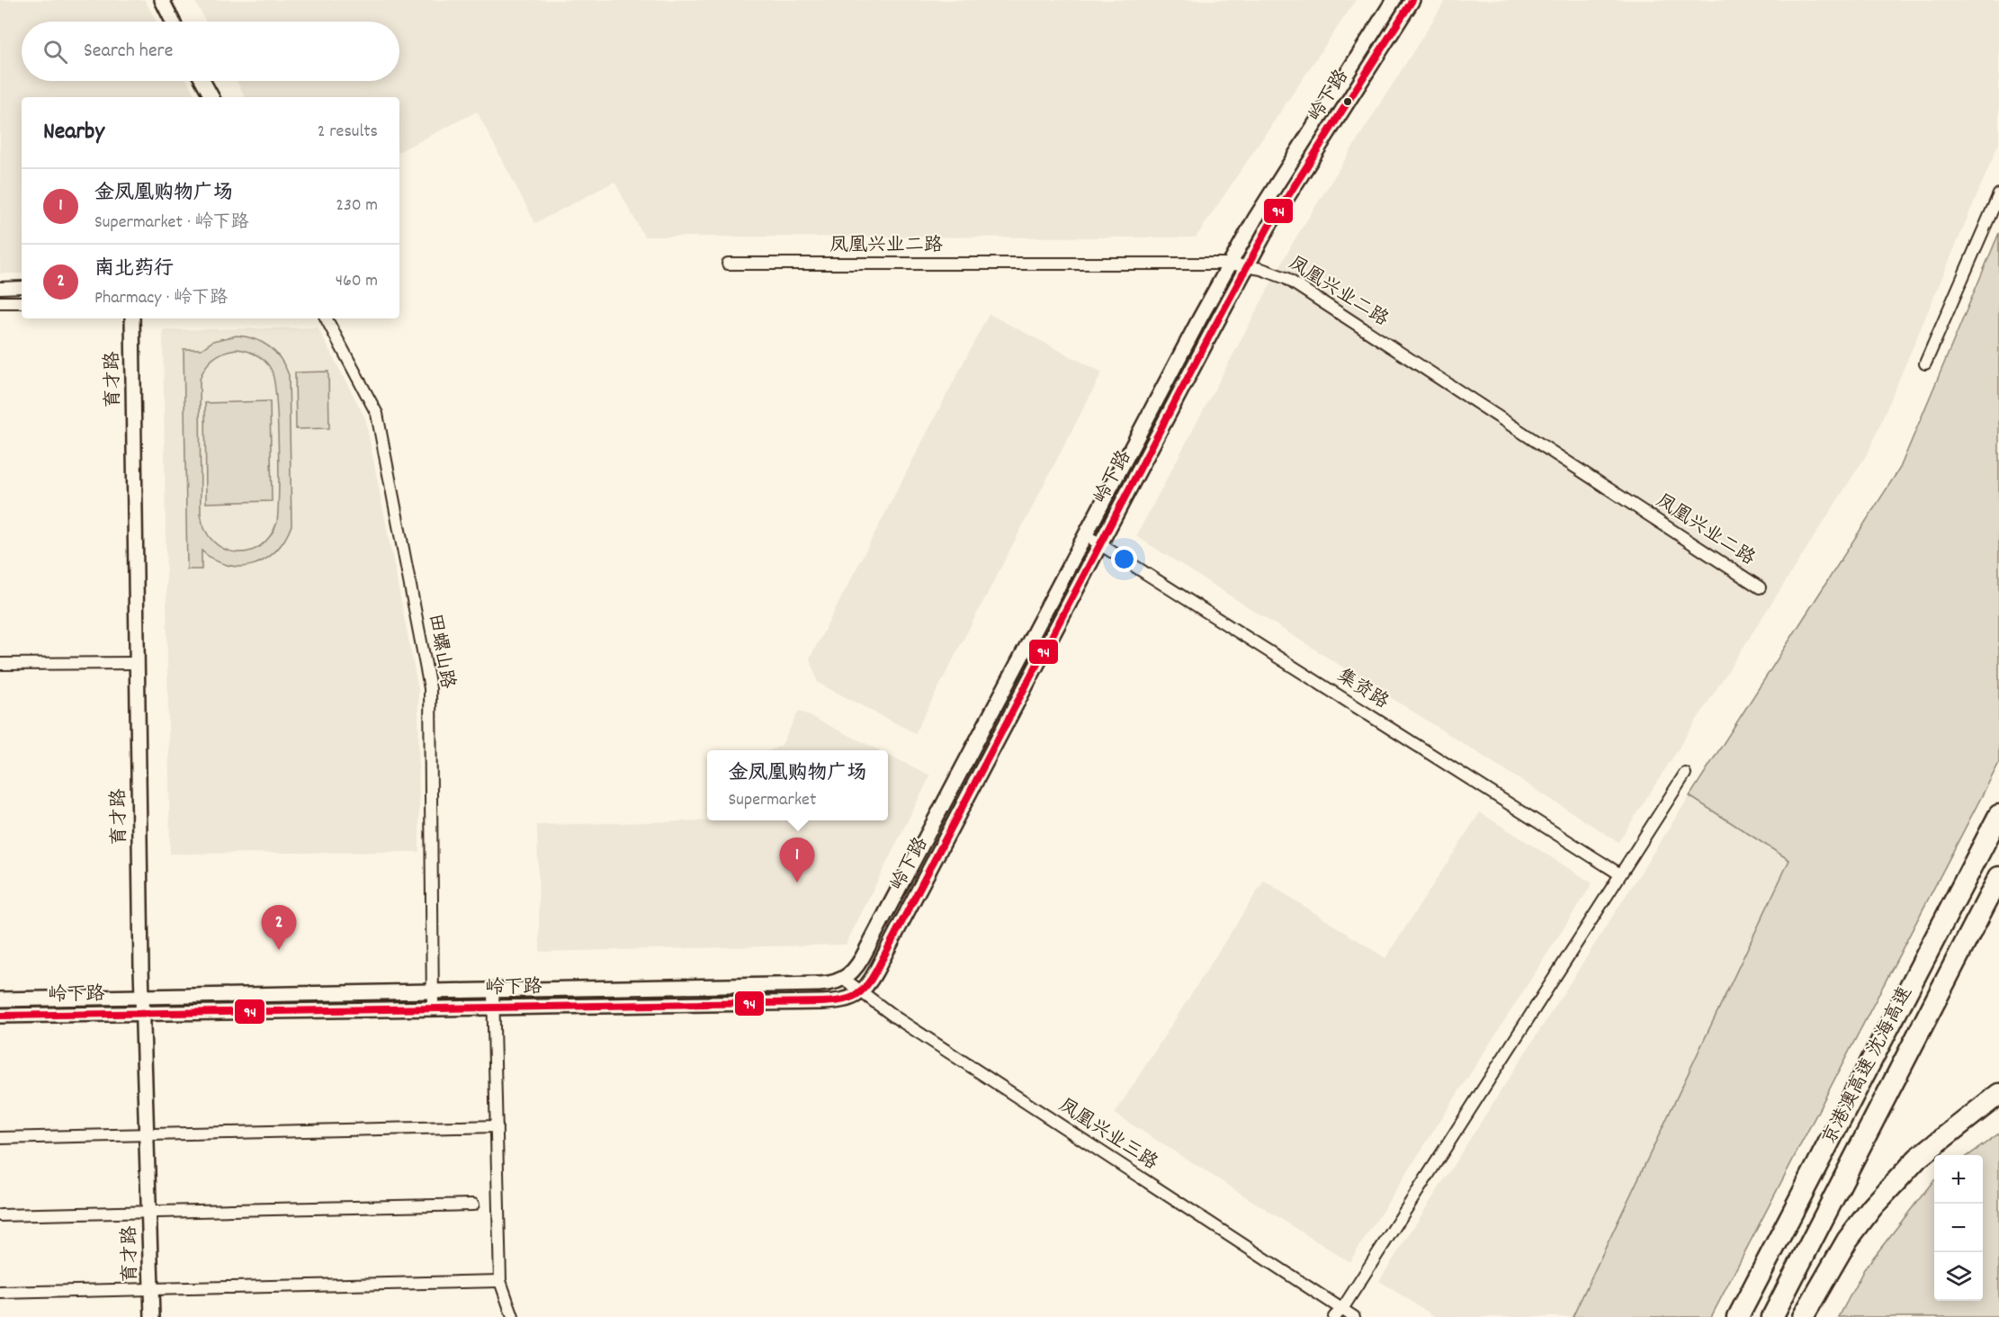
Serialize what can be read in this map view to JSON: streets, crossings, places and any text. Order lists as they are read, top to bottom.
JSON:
{
  "streets": {
    "highway": ["京港澳高速 沈海高速"],
    "street": [
      "岭下路",
      "凤凰兴业二路",
      "育才路",
      "田螺山路",
      "集资路",
      "凤凰兴业三路"
    ]
  },
  "crossings": [
    ["岭下路", "凤凰兴业二路"],
    ["岭下路", "育才路"],
    ["岭下路", "田螺山路"],
    ["岭下路", "集资路"],
    ["岭下路", "凤凰兴业三路"]
  ],
  "lines": ["transit line 94"],
  "page": {
    "search": "Search here",
    "heading": ["Nearby", "2 results"],
    "list": [
      {
        "mark": "1",
        "name": "金凤凰购物广场",
        "note": "Supermarket · 岭下路",
        "value": "230 m"
      },
      {
        "mark": "2",
        "name": "南北药行",
        "note": "Pharmacy · 岭下路",
        "value": "460 m"
      }
    ],
    "popup": ["金凤凰购物广场", "Supermarket"],
    "pins": ["1", "2"],
    "map_buttons": ["+", "−"]
  }
}
